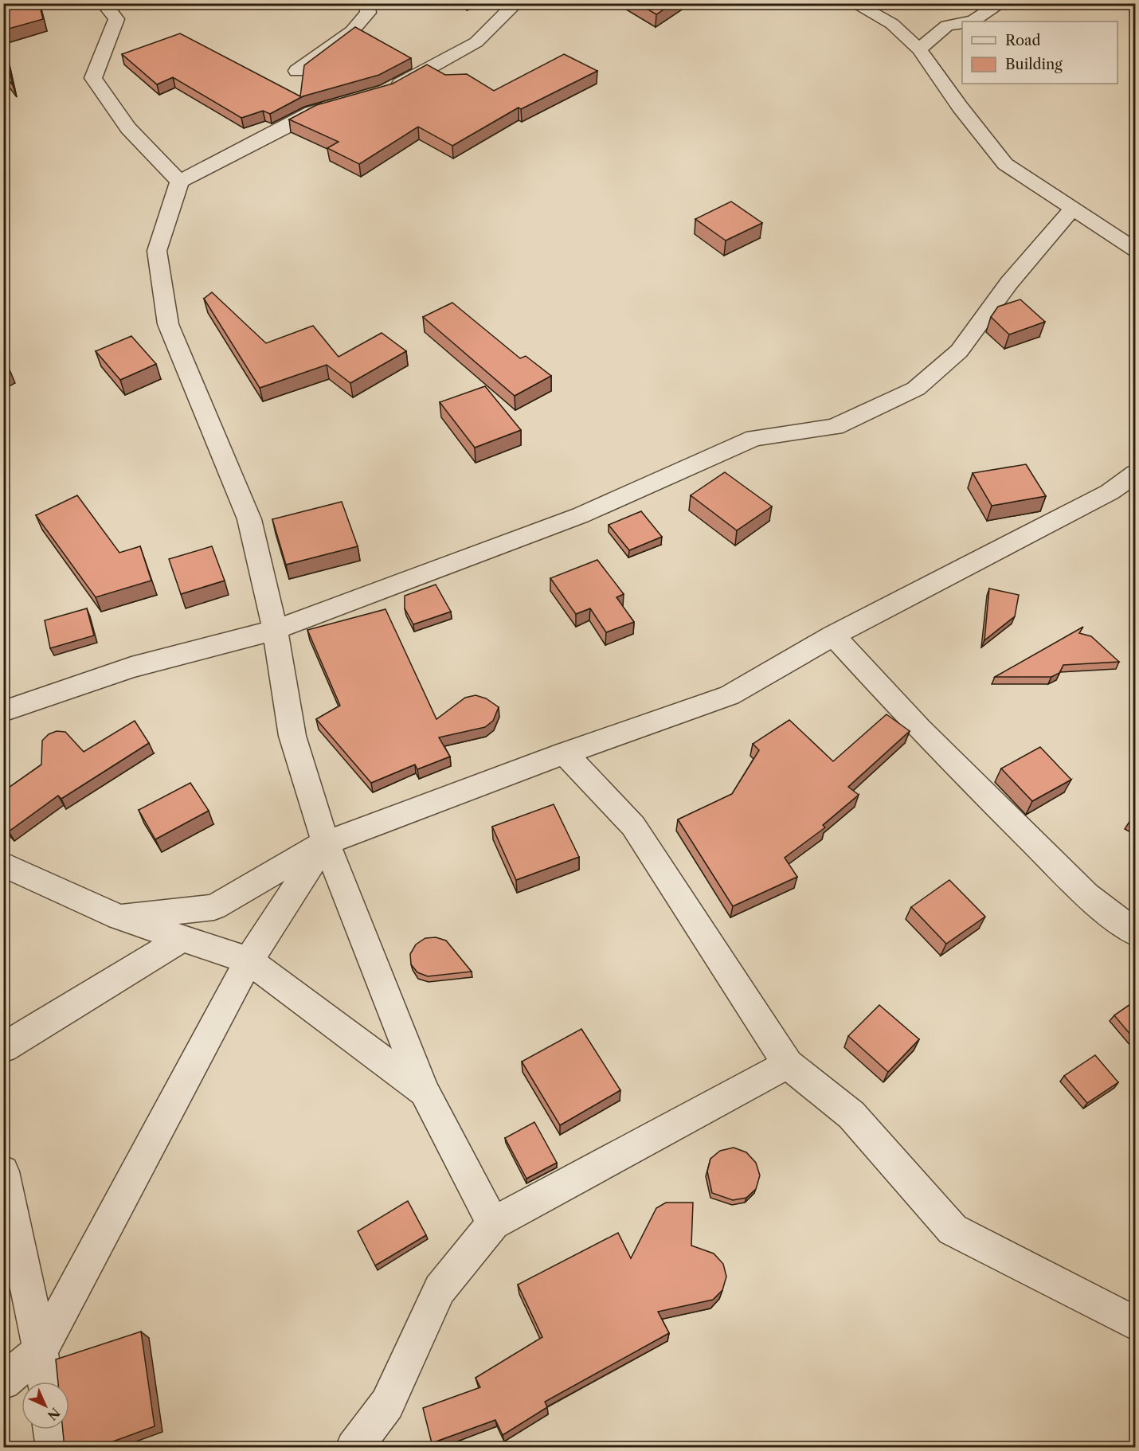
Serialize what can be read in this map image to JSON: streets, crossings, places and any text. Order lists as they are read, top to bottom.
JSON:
{
  "legend": ["Road", "Building"],
  "north": "bottom right"
}
